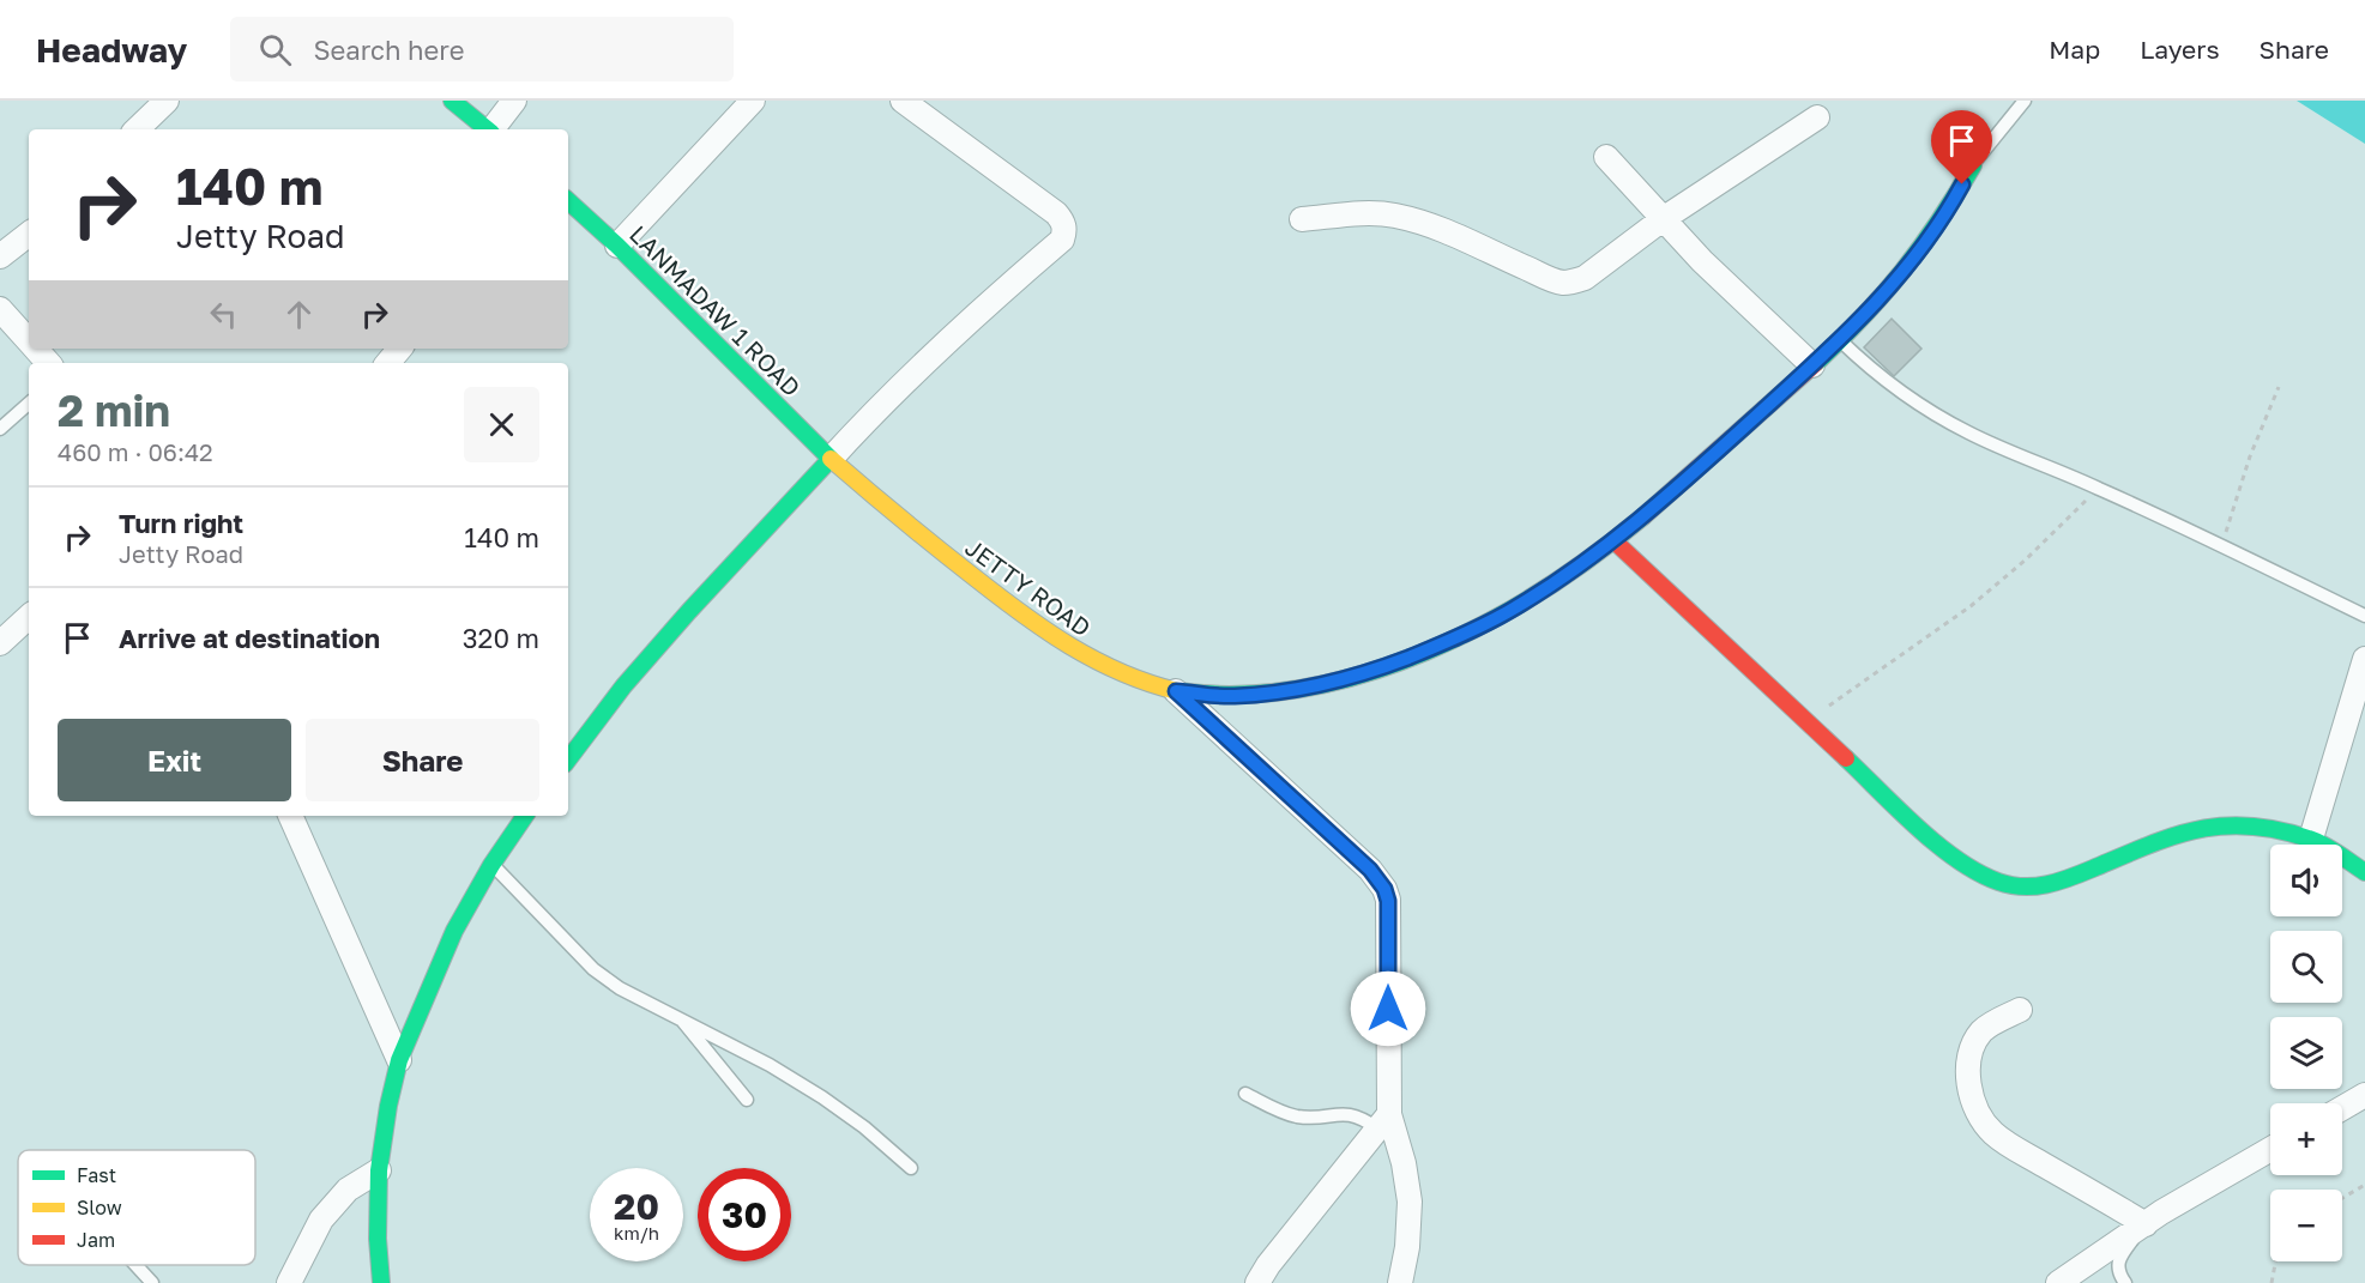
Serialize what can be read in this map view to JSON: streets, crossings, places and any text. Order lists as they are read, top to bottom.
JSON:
{
  "streets": {
    "main road": ["LANMADAW 1 ROAD", "JETTY ROAD"]
  },
  "crossings": [
    ["LANMADAW 1 ROAD", "JETTY ROAD"]
  ],
  "legend": ["Fast", "Slow", "Jam"],
  "page": {
    "header": "Headway",
    "search": "Search here",
    "nav": ["Map", "Layers", "Share"],
    "turn": ["140 m", "Jetty Road"],
    "heading": ["2 min", "460 m · 06:42"],
    "list": [
      {
        "name": "Turn right",
        "note": "Jetty Road",
        "value": "140 m"
      },
      {
        "name": "Arrive at destination",
        "value": "320 m"
      }
    ],
    "buttons": ["Exit", "Share"],
    "map_buttons": ["+", "−"],
    "speed": "20 km/h",
    "limit": "30"
  }
}
